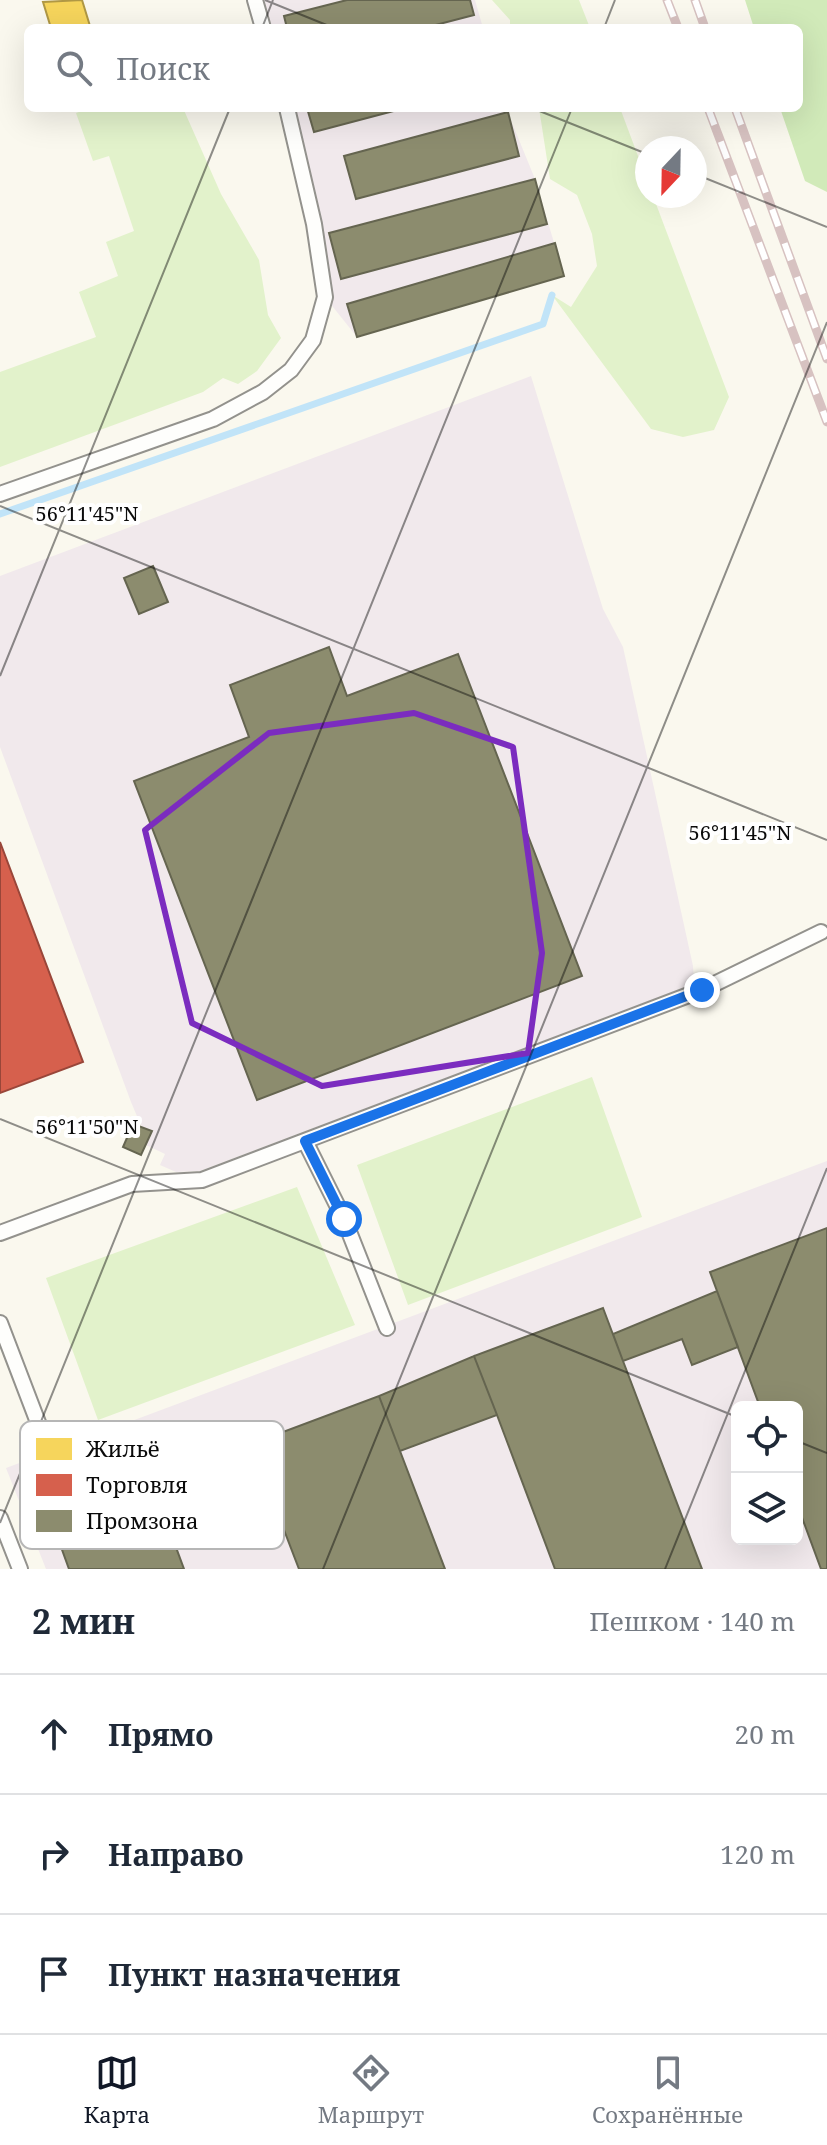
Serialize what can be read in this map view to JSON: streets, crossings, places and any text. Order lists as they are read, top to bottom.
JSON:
{
  "legend": ["Жильё", "Торговля", "Промзона"],
  "north": "bottom",
  "page": {
    "search": "Поиск",
    "heading": ["2 мин", "Пешком · 140 m"],
    "list": [
      ["Прямо", "20 m"],
      ["Направо", "120 m"],
      "Пункт назначения"
    ],
    "nav": ["Карта", "Маршрут", "Сохранённые"]
  },
  "coordinates": ["56°11'45\"N", "56°11'50\"N"]
}
